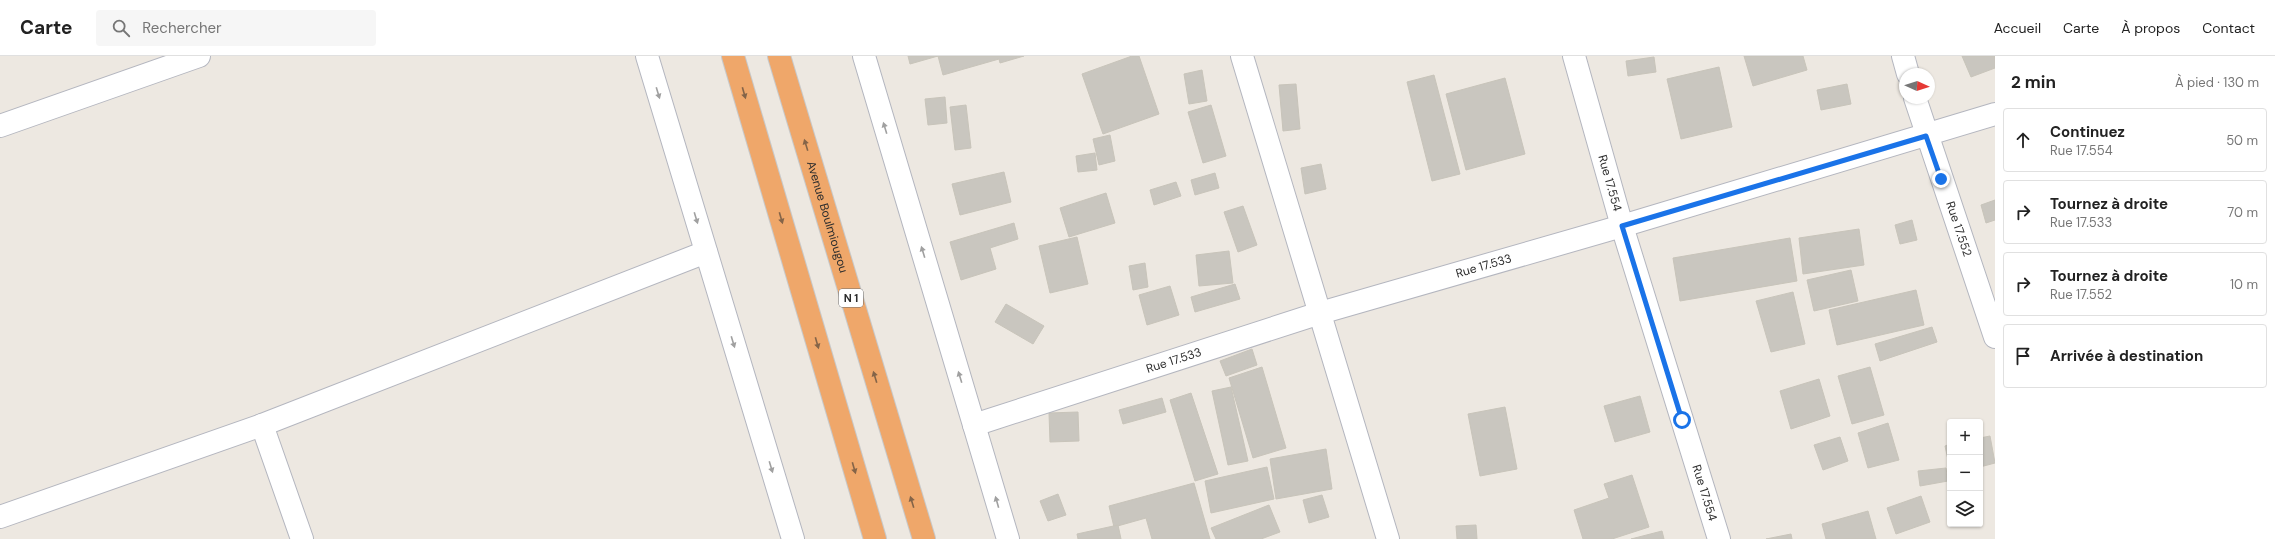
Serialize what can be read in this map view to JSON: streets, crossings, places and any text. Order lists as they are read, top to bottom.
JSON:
{
  "streets": {
    "highway": ["Avenue Boulmiougou", "N 1"],
    "street": ["Rue 17.554", "Rue 17.552", "Rue 17.533"]
  },
  "crossings": [
    ["Rue 17.554", "Rue 17.533"],
    ["Rue 17.552", "Rue 17.533"]
  ],
  "north": "right",
  "page": {
    "header": "Carte",
    "search": "Rechercher",
    "nav": [
      "Accueil",
      "Carte",
      "À propos",
      "Contact"
    ],
    "heading": ["2 min", "À pied · 130 m"],
    "list": [
      ["Continuez", "Rue 17.554", "50 m"],
      ["Tournez à droite", "Rue 17.533", "70 m"],
      ["Tournez à droite", "Rue 17.552", "10 m"],
      "Arrivée à destination"
    ],
    "map_buttons": ["+", "−"]
  }
}
